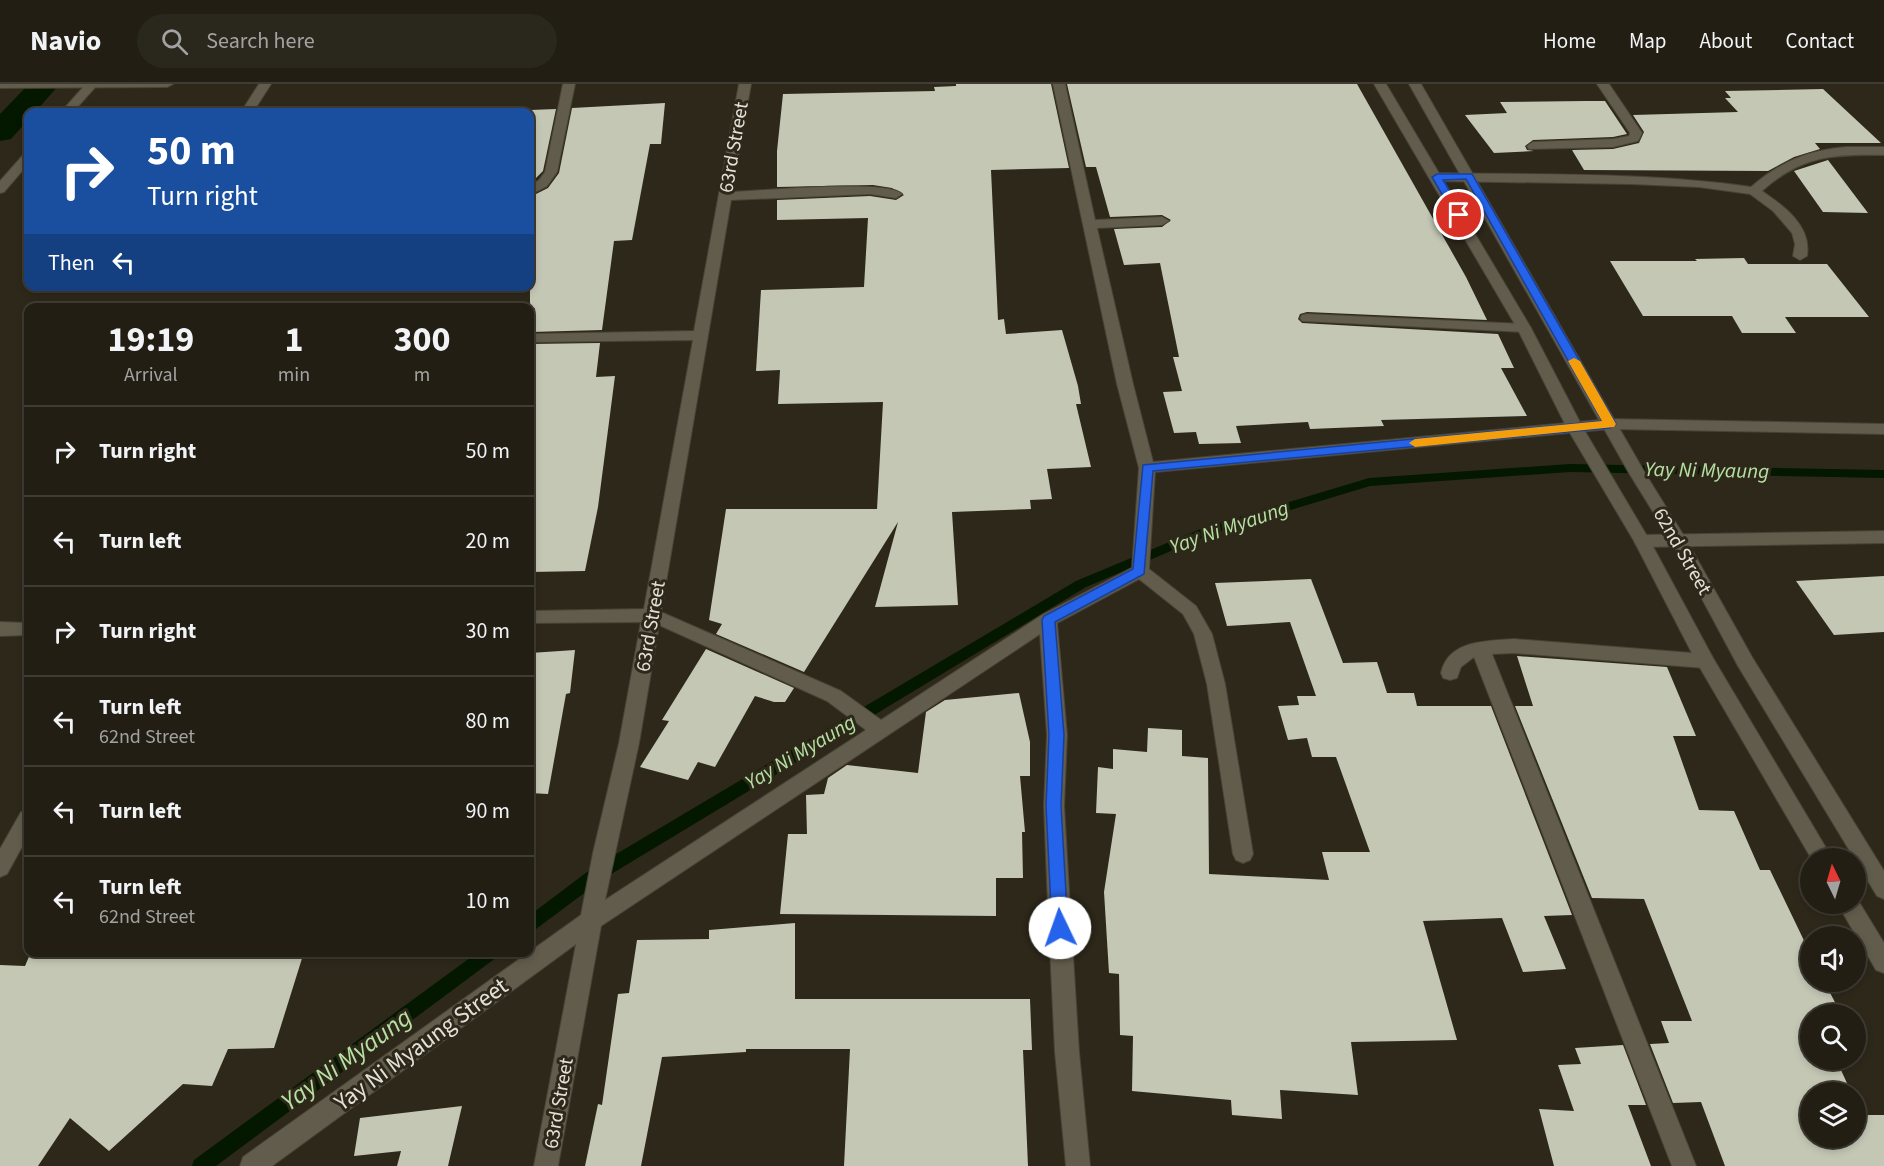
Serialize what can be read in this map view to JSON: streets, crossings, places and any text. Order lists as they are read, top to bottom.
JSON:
{
  "streets": {
    "street": ["63rd Street", "62nd Street", "Yay Ni Myaung Street"]
  },
  "crossings": [
    ["63rd Street", "Yay Ni Myaung Street"]
  ],
  "water": ["Yay Ni Myaung"],
  "north": "top",
  "page": {
    "header": "Navio",
    "search": "Search here",
    "nav": [
      "Home",
      "Map",
      "About",
      "Contact"
    ],
    "turn": ["50 m", "Turn right"],
    "then": "Then",
    "eta": [
      "19:19",
      "Arrival",
      "1",
      "min",
      "300",
      "m"
    ],
    "list": [
      {
        "name": "Turn right",
        "value": "50 m"
      },
      {
        "name": "Turn left",
        "value": "20 m"
      },
      {
        "name": "Turn right",
        "value": "30 m"
      },
      {
        "name": "Turn left",
        "note": "62nd Street",
        "value": "80 m"
      },
      {
        "name": "Turn left",
        "value": "90 m"
      },
      {
        "name": "Turn left",
        "note": "62nd Street",
        "value": "10 m"
      }
    ]
  }
}
